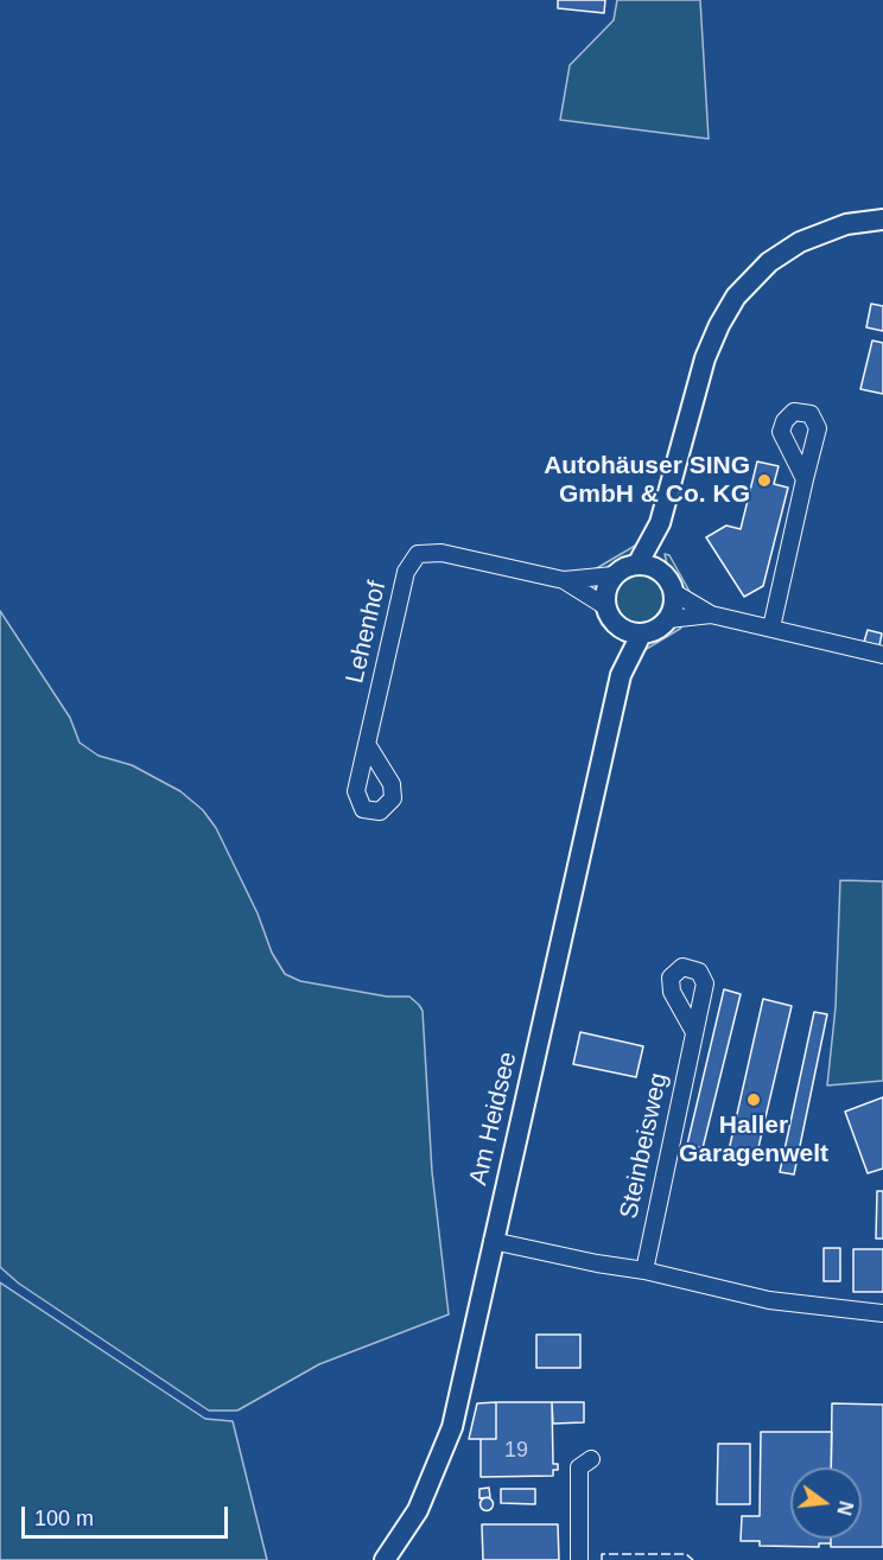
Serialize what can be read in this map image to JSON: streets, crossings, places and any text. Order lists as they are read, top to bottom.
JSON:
{
  "streets": {
    "main road": ["Am Heidsee"],
    "street": ["Lehenhof", "Steinbeisweg"]
  },
  "crossings": [
    ["Lehenhof", "Am Heidsee"]
  ],
  "places": ["Autohäuser SING GmbH & Co. KG", "Haller Garagenwelt"],
  "house_numbers": ["19"],
  "scale_bar": "100 m",
  "north": "right"
}
